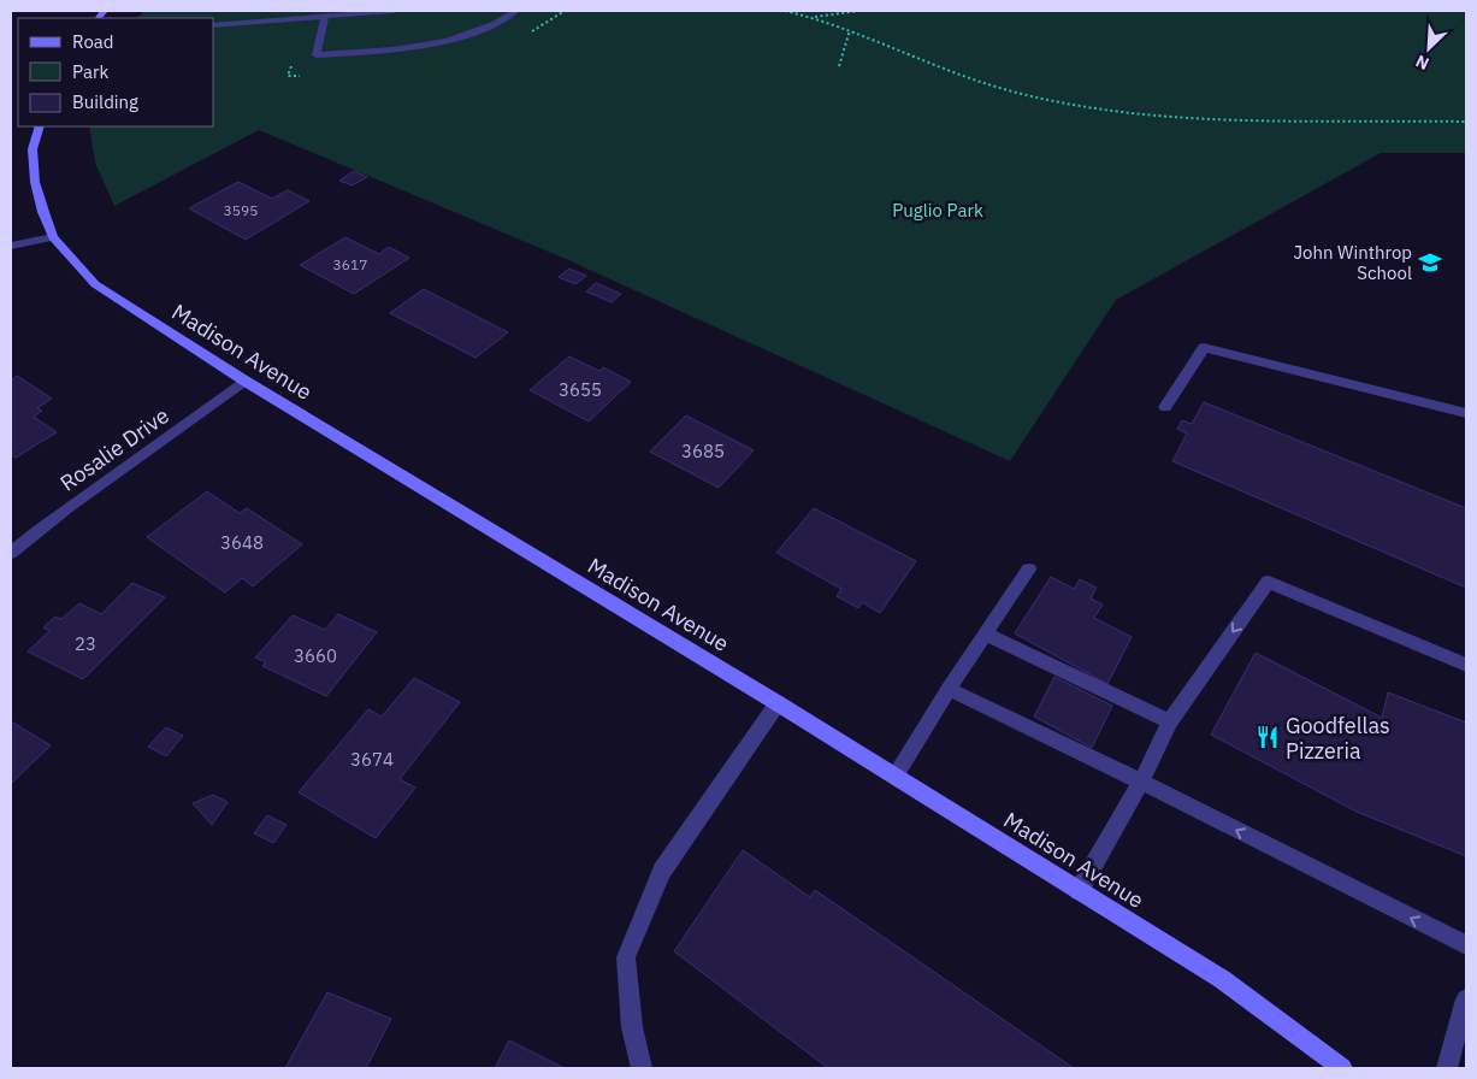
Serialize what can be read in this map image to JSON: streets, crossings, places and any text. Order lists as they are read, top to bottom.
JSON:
{
  "streets": {
    "main road": ["Madison Avenue"],
    "street": ["Rosalie Drive"]
  },
  "crossings": [
    ["Madison Avenue", "Rosalie Drive"]
  ],
  "parks": ["Puglio Park"],
  "places": {
    "school or university": ["John Winthrop School"],
    "restaurant": ["Goodfellas Pizzeria"]
  },
  "house_numbers": [
    "3595",
    "3617",
    "3655",
    "3685",
    "3648",
    "23",
    "3660",
    "3674"
  ],
  "legend": ["Road", "Park", "Building"],
  "north": "bottom left"
}
